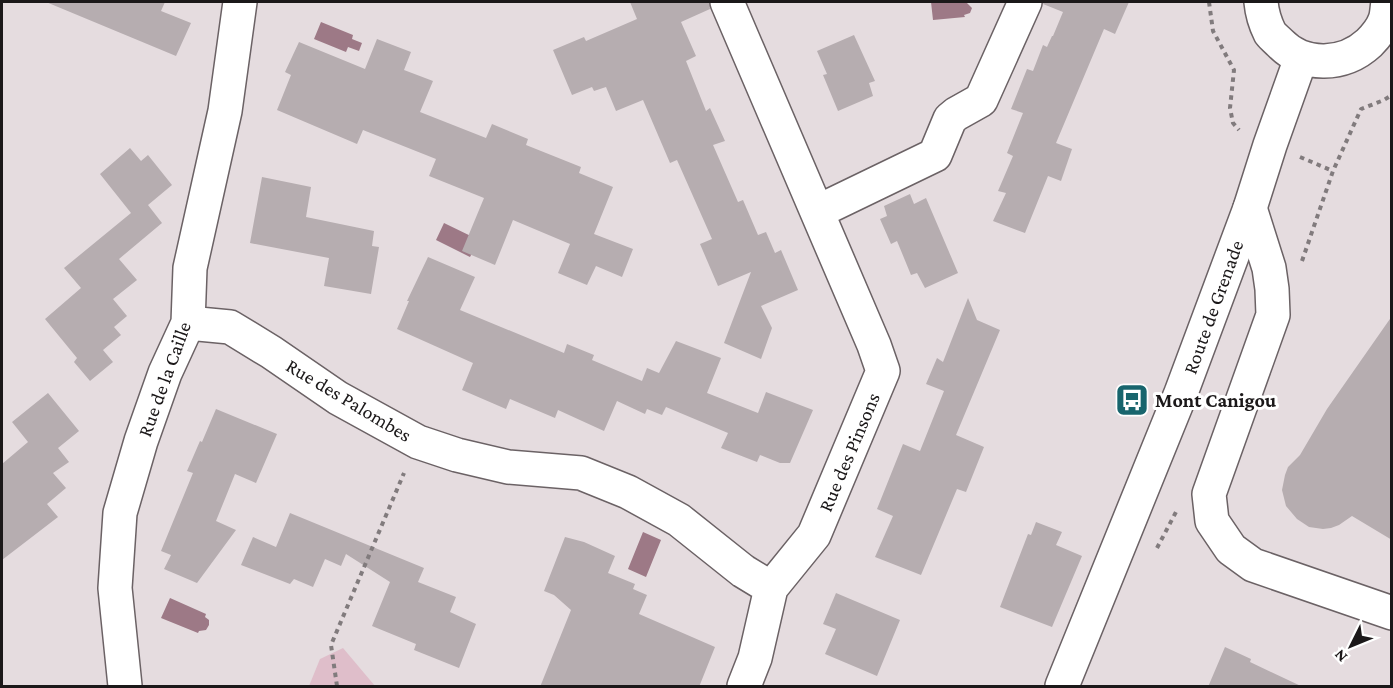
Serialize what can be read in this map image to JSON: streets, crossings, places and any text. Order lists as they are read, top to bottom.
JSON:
{
  "streets": {
    "street": [
      "Route de Grenade",
      "Rue de la Caille",
      "Rue des Palombes",
      "Rue des Pinsons"
    ]
  },
  "crossings": [
    ["Rue de la Caille", "Rue des Palombes"],
    ["Rue des Palombes", "Rue des Pinsons"]
  ],
  "places": {
    "bus stop": ["Mont Canigou"]
  },
  "north": "bottom left"
}
